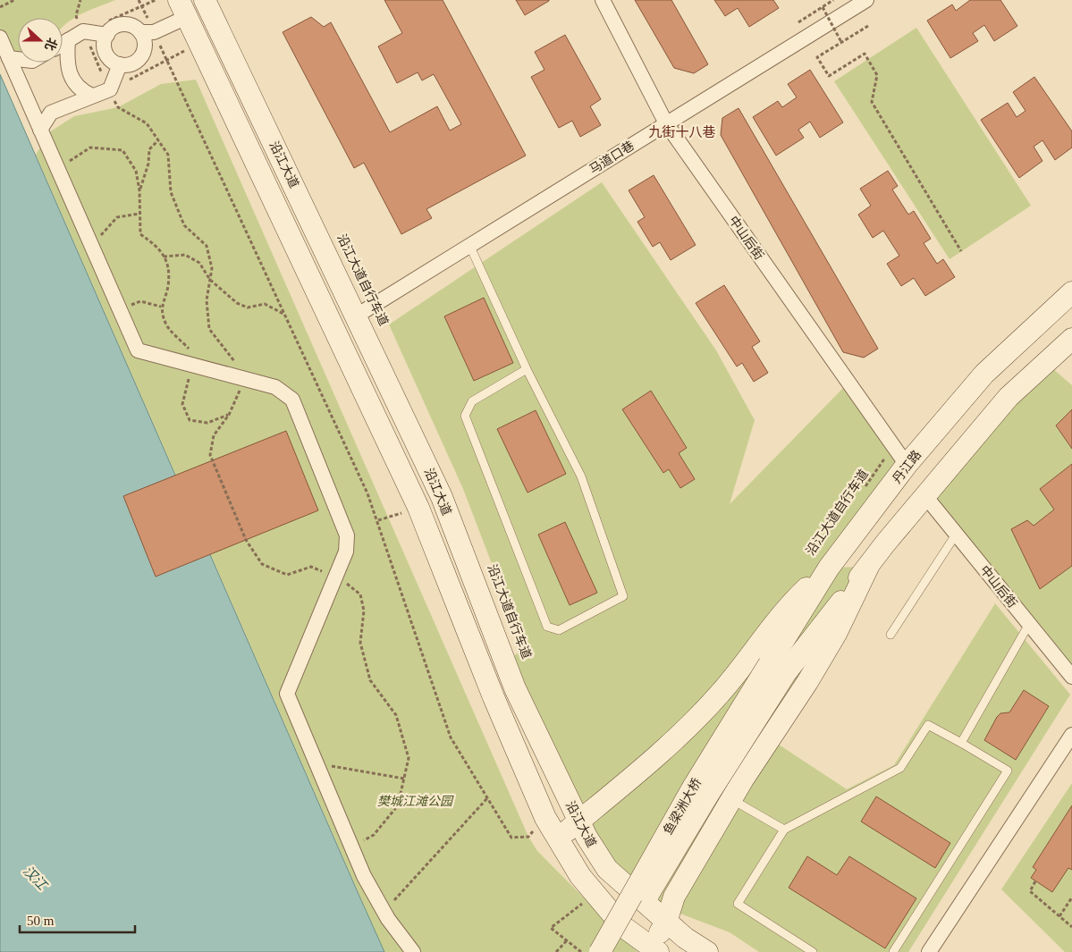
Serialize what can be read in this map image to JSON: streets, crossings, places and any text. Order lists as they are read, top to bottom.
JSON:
{
  "streets": {
    "main road": ["沿江大道", "丹江路", "鱼梁洲大桥"],
    "street": ["马道口巷", "中山后街"],
    "path": ["沿江大道自行车道"]
  },
  "crossings": [
    ["马道口巷", "沿江大道"],
    ["马道口巷", "中山后街"],
    ["中山后街", "沿江大道自行车道"],
    ["中山后街", "丹江路"],
    ["丹江路", "鱼梁洲大桥"]
  ],
  "districts": ["九街十八巷"],
  "water": ["汉江"],
  "parks": ["樊城江滩公园"],
  "scale_bar": "50 m",
  "north": "right"
}
